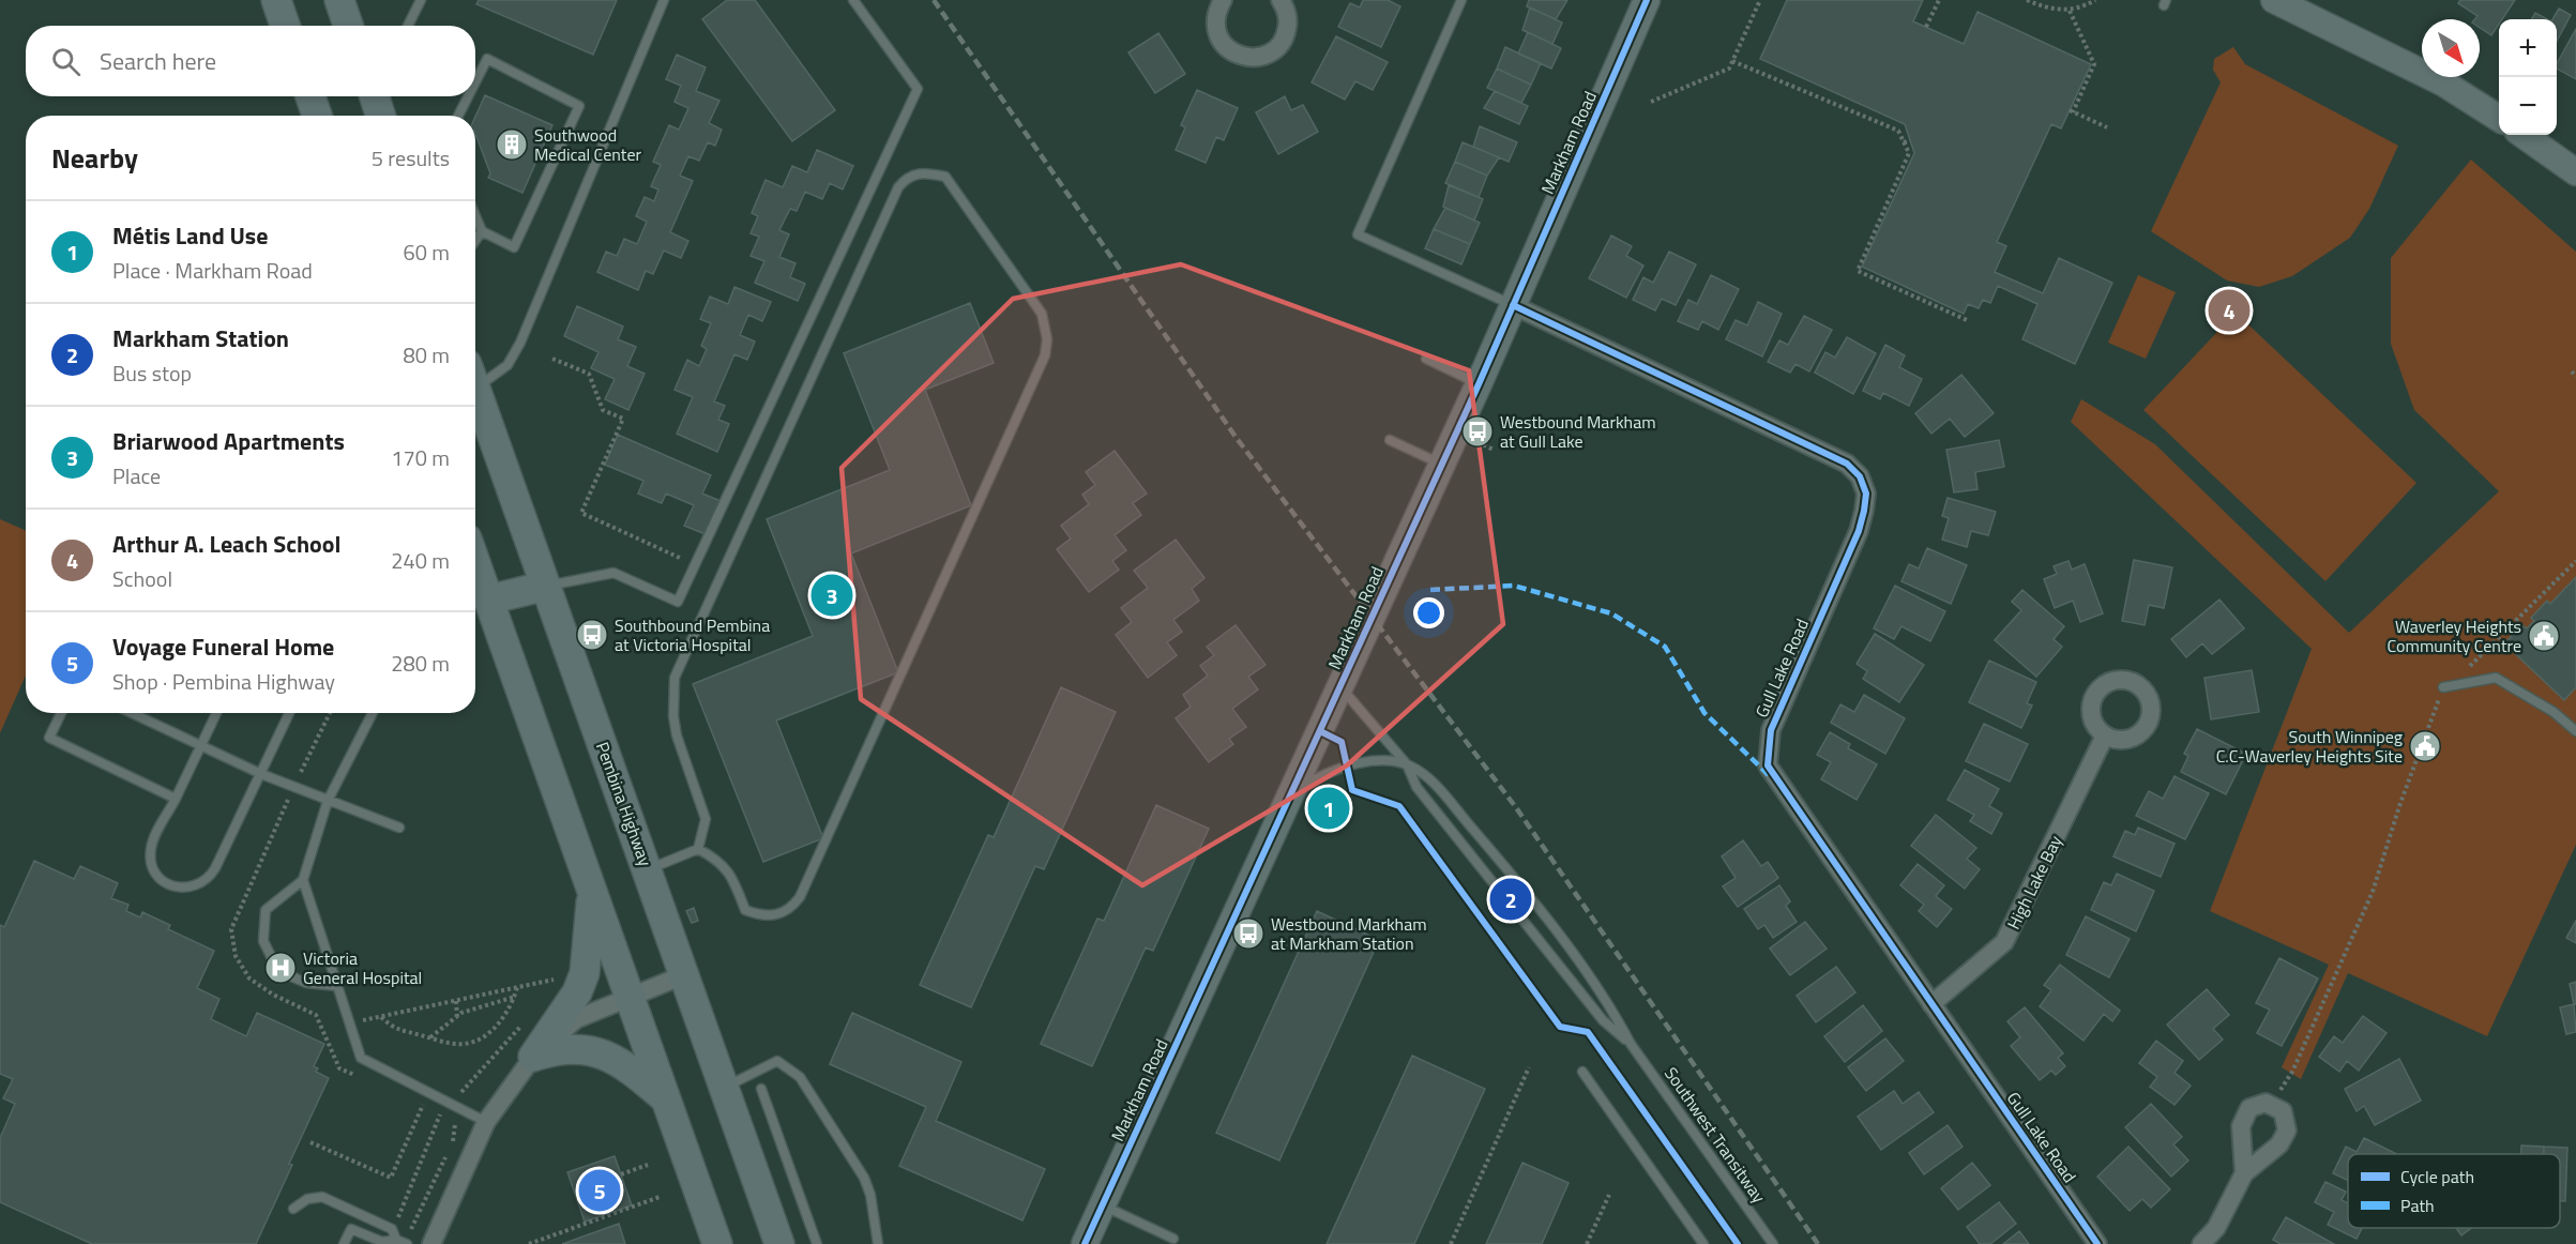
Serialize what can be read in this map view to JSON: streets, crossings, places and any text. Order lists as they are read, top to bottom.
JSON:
{
  "streets": {
    "main road": ["Pembina Highway"],
    "street": ["Markham Road", "Gull Lake Road", "High Lake Bay"],
    "lane": ["Southwest Transitway"]
  },
  "crossings": [
    ["Markham Road", "Gull Lake Road"],
    ["Markham Road", "Southwest Transitway"],
    ["Gull Lake Road", "High Lake Bay"]
  ],
  "places": {
    "building": ["Southwood Medical Center"],
    "bus stop": ["Westbound Markham at Gull Lake", "Southbound Pembina at Victoria Hospital", "Westbound Markham at Markham Station"],
    "public building": ["Waverley Heights Community Centre", "South Winnipeg C.C-Waverley Heights Site"],
    "hospital": ["Victoria General Hospital"]
  },
  "legend": ["Cycle path", "Path"],
  "north": "bottom right",
  "page": {
    "map_buttons": ["+", "−"],
    "search": "Search here",
    "heading": ["Nearby", "5 results"],
    "list": [
      {
        "mark": "1",
        "name": "Métis Land Use",
        "note": "Place · Markham Road",
        "value": "60 m"
      },
      {
        "mark": "2",
        "name": "Markham Station",
        "note": "Bus stop",
        "value": "80 m"
      },
      {
        "mark": "3",
        "name": "Briarwood Apartments",
        "note": "Place",
        "value": "170 m"
      },
      {
        "mark": "4",
        "name": "Arthur A. Leach School",
        "note": "School",
        "value": "240 m"
      },
      {
        "mark": "5",
        "name": "Voyage Funeral Home",
        "note": "Shop · Pembina Highway",
        "value": "280 m"
      }
    ],
    "pins": [
      "4",
      "3",
      "1",
      "2",
      "5"
    ]
  }
}
